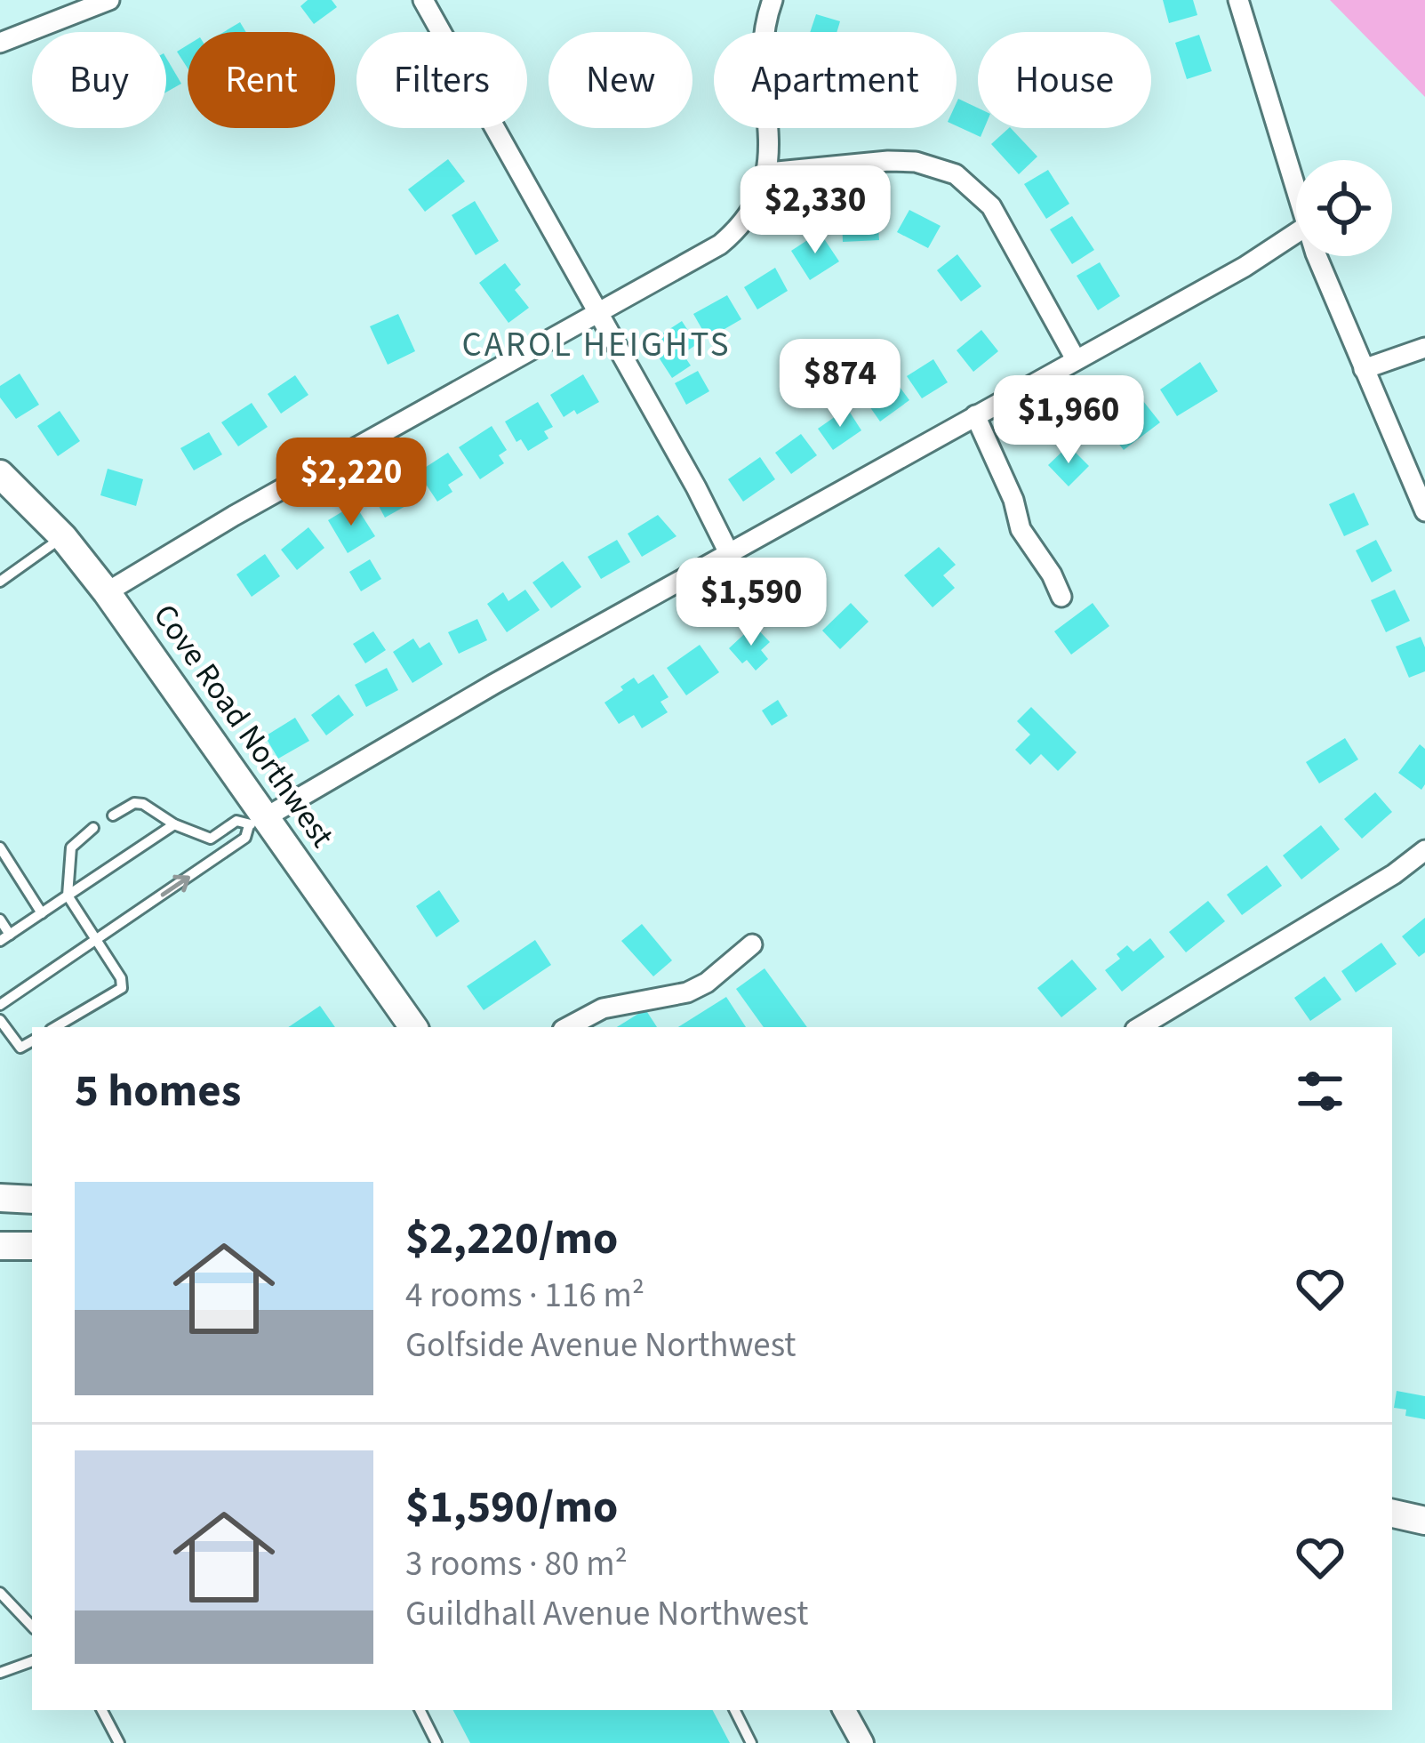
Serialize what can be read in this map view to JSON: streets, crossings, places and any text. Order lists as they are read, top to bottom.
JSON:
{
  "streets": {
    "main road": ["Cove Road Northwest"]
  },
  "districts": ["CAROL HEIGHTS"],
  "page": {
    "chip": [
      "Buy",
      "Rent",
      "Filters",
      "New",
      "Apartment",
      "House"
    ],
    "price": [
      "$2,330",
      "$874",
      "$1,960",
      "$2,220",
      "$1,590"
    ],
    "heading": "5 homes",
    "list": [
      {
        "name": "$2,220/mo",
        "note": "4 rooms · 116 m² · Golfside Avenue Northwest"
      },
      {
        "name": "$1,590/mo",
        "note": "3 rooms · 80 m² · Guildhall Avenue Northwest"
      }
    ]
  }
}
